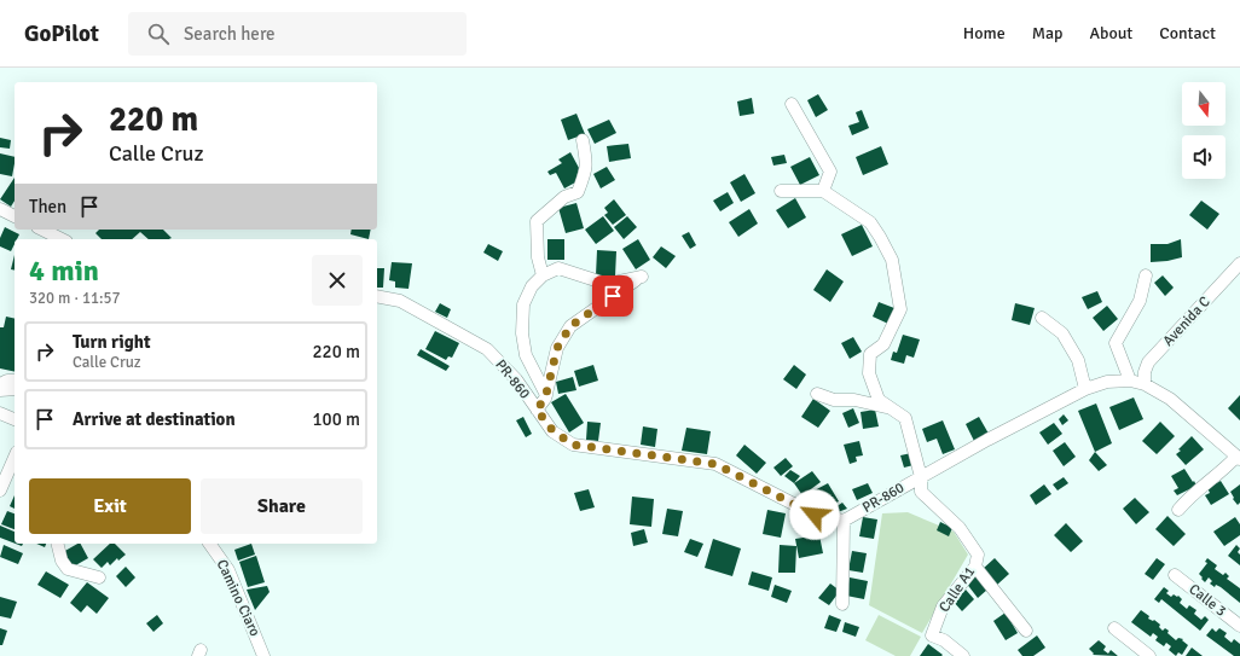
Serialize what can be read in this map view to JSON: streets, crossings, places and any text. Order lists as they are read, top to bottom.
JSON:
{
  "streets": {
    "street": [
      "Avenida C",
      "PR-860",
      "Calle A1",
      "Camino Ciaro",
      "Calle 3"
    ]
  },
  "crossings": [
    ["Avenida C", "PR-860"],
    ["PR-860", "Calle A1"]
  ],
  "north": "bottom",
  "page": {
    "header": "GoPilot",
    "search": "Search here",
    "nav": [
      "Home",
      "Map",
      "About",
      "Contact"
    ],
    "turn": ["220 m", "Calle Cruz"],
    "then": "Then",
    "heading": ["4 min", "320 m · 11:57"],
    "list": [
      {
        "name": "Turn right",
        "note": "Calle Cruz",
        "value": "220 m"
      },
      {
        "name": "Arrive at destination",
        "value": "100 m"
      }
    ],
    "buttons": ["Exit", "Share"]
  }
}
